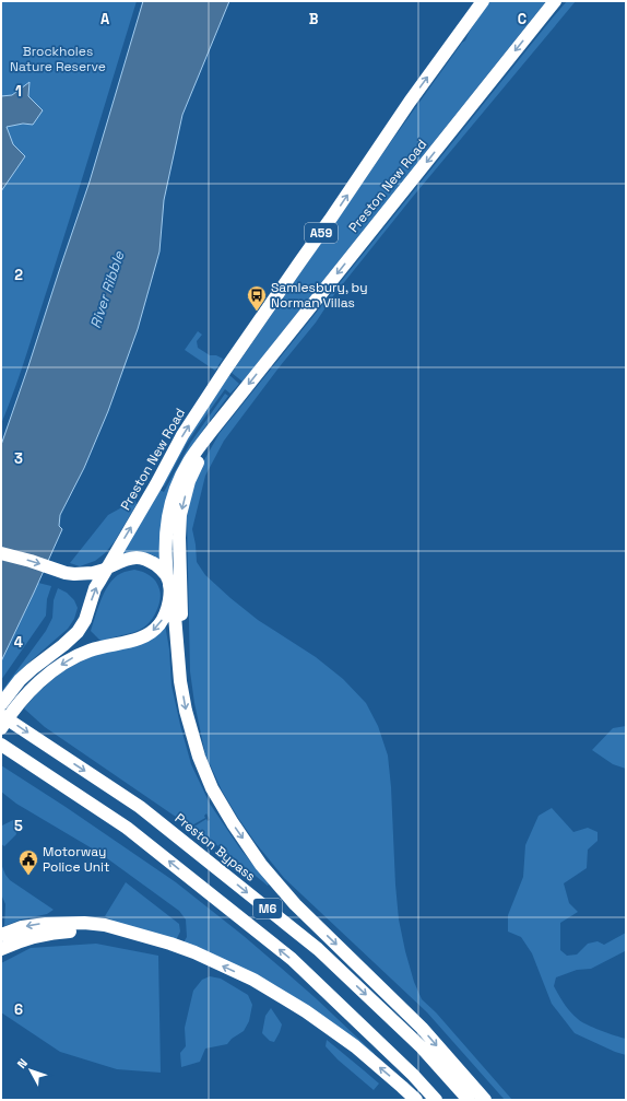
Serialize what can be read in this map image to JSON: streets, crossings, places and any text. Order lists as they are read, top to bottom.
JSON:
{
  "streets": {
    "highway": [
      "Preston New Road",
      "A59",
      "Preston Bypass",
      "M6"
    ]
  },
  "water": ["River Ribble"],
  "parks": ["Brockholes Nature Reserve"],
  "places": {
    "bus stop": ["Samlesbury, by Norman Villas"],
    "public building": ["Motorway Police Unit"]
  },
  "north": "top left",
  "grid": {
    "columns": ["A", "B", "C"],
    "rows": [
      "1",
      "2",
      "3",
      "4",
      "5",
      "6"
    ]
  }
}
